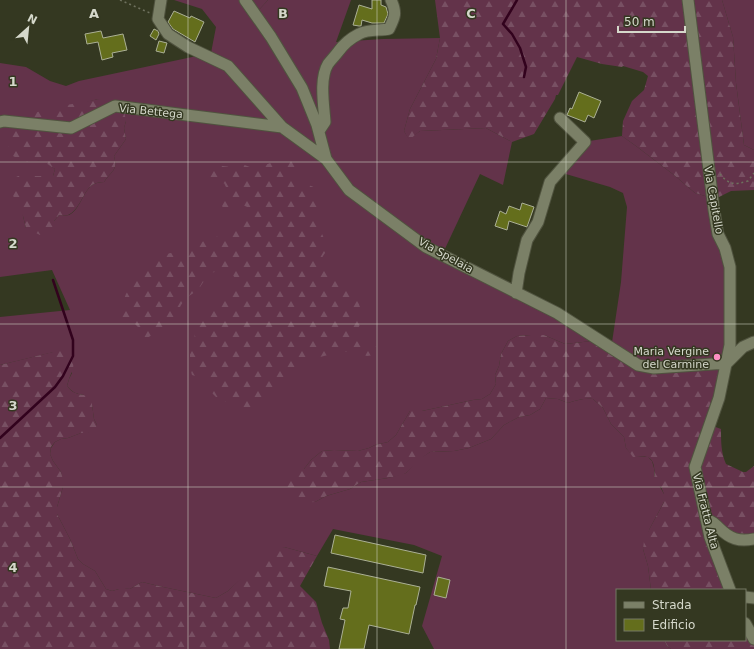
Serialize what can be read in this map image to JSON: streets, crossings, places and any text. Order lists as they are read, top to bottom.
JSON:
{
  "streets": {
    "street": [
      "Via Bettega",
      "Via Capitello",
      "Via Spelaia",
      "Via Fratta Alta"
    ]
  },
  "crossings": [
    ["Via Bettega", "Via Spelaia"],
    ["Via Capitello", "Via Spelaia"],
    ["Via Capitello", "Via Fratta Alta"],
    ["Via Spelaia", "Via Fratta Alta"]
  ],
  "places": ["Maria Vergine del Carmine"],
  "legend": ["Strada", "Edificio"],
  "scale_bar": "50 m",
  "north": "top right",
  "grid": {
    "columns": ["A", "B", "C"],
    "rows": [
      "1",
      "2",
      "3",
      "4"
    ]
  }
}
